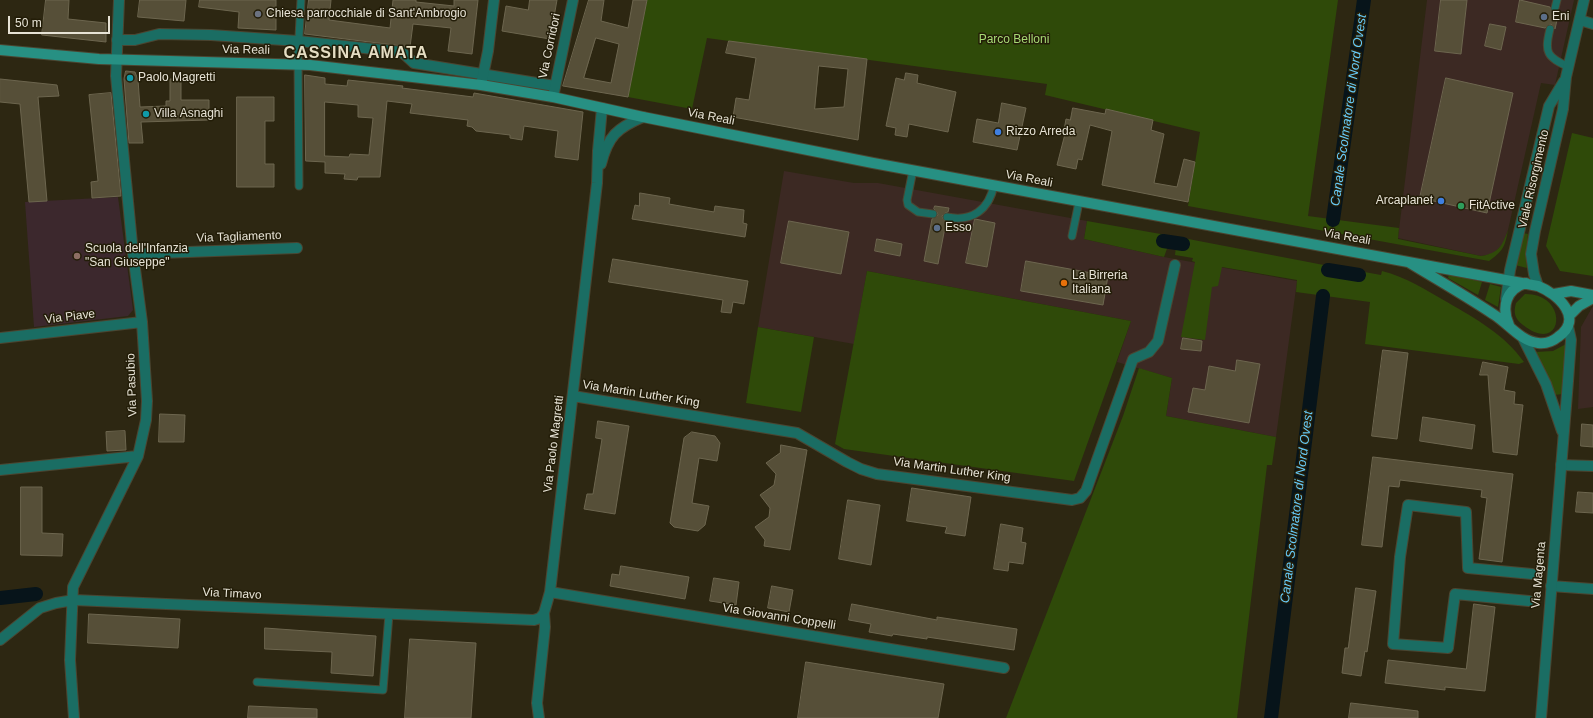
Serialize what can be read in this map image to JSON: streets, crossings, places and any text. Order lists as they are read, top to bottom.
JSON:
{
  "streets": {
    "main road": ["Via Reali"],
    "street": [
      "Via Corridori",
      "Viale Risorgimento",
      "Via Tagliamento",
      "Via Piave",
      "Via Pasubio",
      "Via Martin Luther King",
      "Via Paolo Magretti",
      "Via Magenta",
      "Via Timavo",
      "Via Giovanni Coppelli"
    ]
  },
  "crossings": [
    ["Via Corridori", "Via Reali"],
    ["Via Reali", "Viale Risorgimento"],
    ["Via Reali", "Via Pasubio"],
    ["Via Reali", "Via Paolo Magretti"],
    ["Via Reali", "Via Magenta"],
    ["Viale Risorgimento", "Via Magenta"],
    ["Via Tagliamento", "Via Pasubio"],
    ["Via Piave", "Via Pasubio"],
    ["Via Pasubio", "Via Timavo"],
    ["Via Martin Luther King", "Via Paolo Magretti"],
    ["Via Paolo Magretti", "Via Timavo"],
    ["Via Paolo Magretti", "Via Giovanni Coppelli"]
  ],
  "districts": ["CASSINA AMATA"],
  "water": ["Canale Scolmatore di Nord Ovest"],
  "parks": ["Parco Belloni"],
  "places": [
    "Chiesa parrocchiale di Sant'Ambrogio",
    "Eni",
    "Paolo Magretti",
    "Villa Asnaghi",
    "Rizzo Arreda",
    "Arcaplanet",
    "FitActive",
    "Esso",
    "Scuola dell'Infanzia \"San Giuseppe\"",
    "La Birreria Italiana"
  ],
  "scale_bar": "50 m"
}
